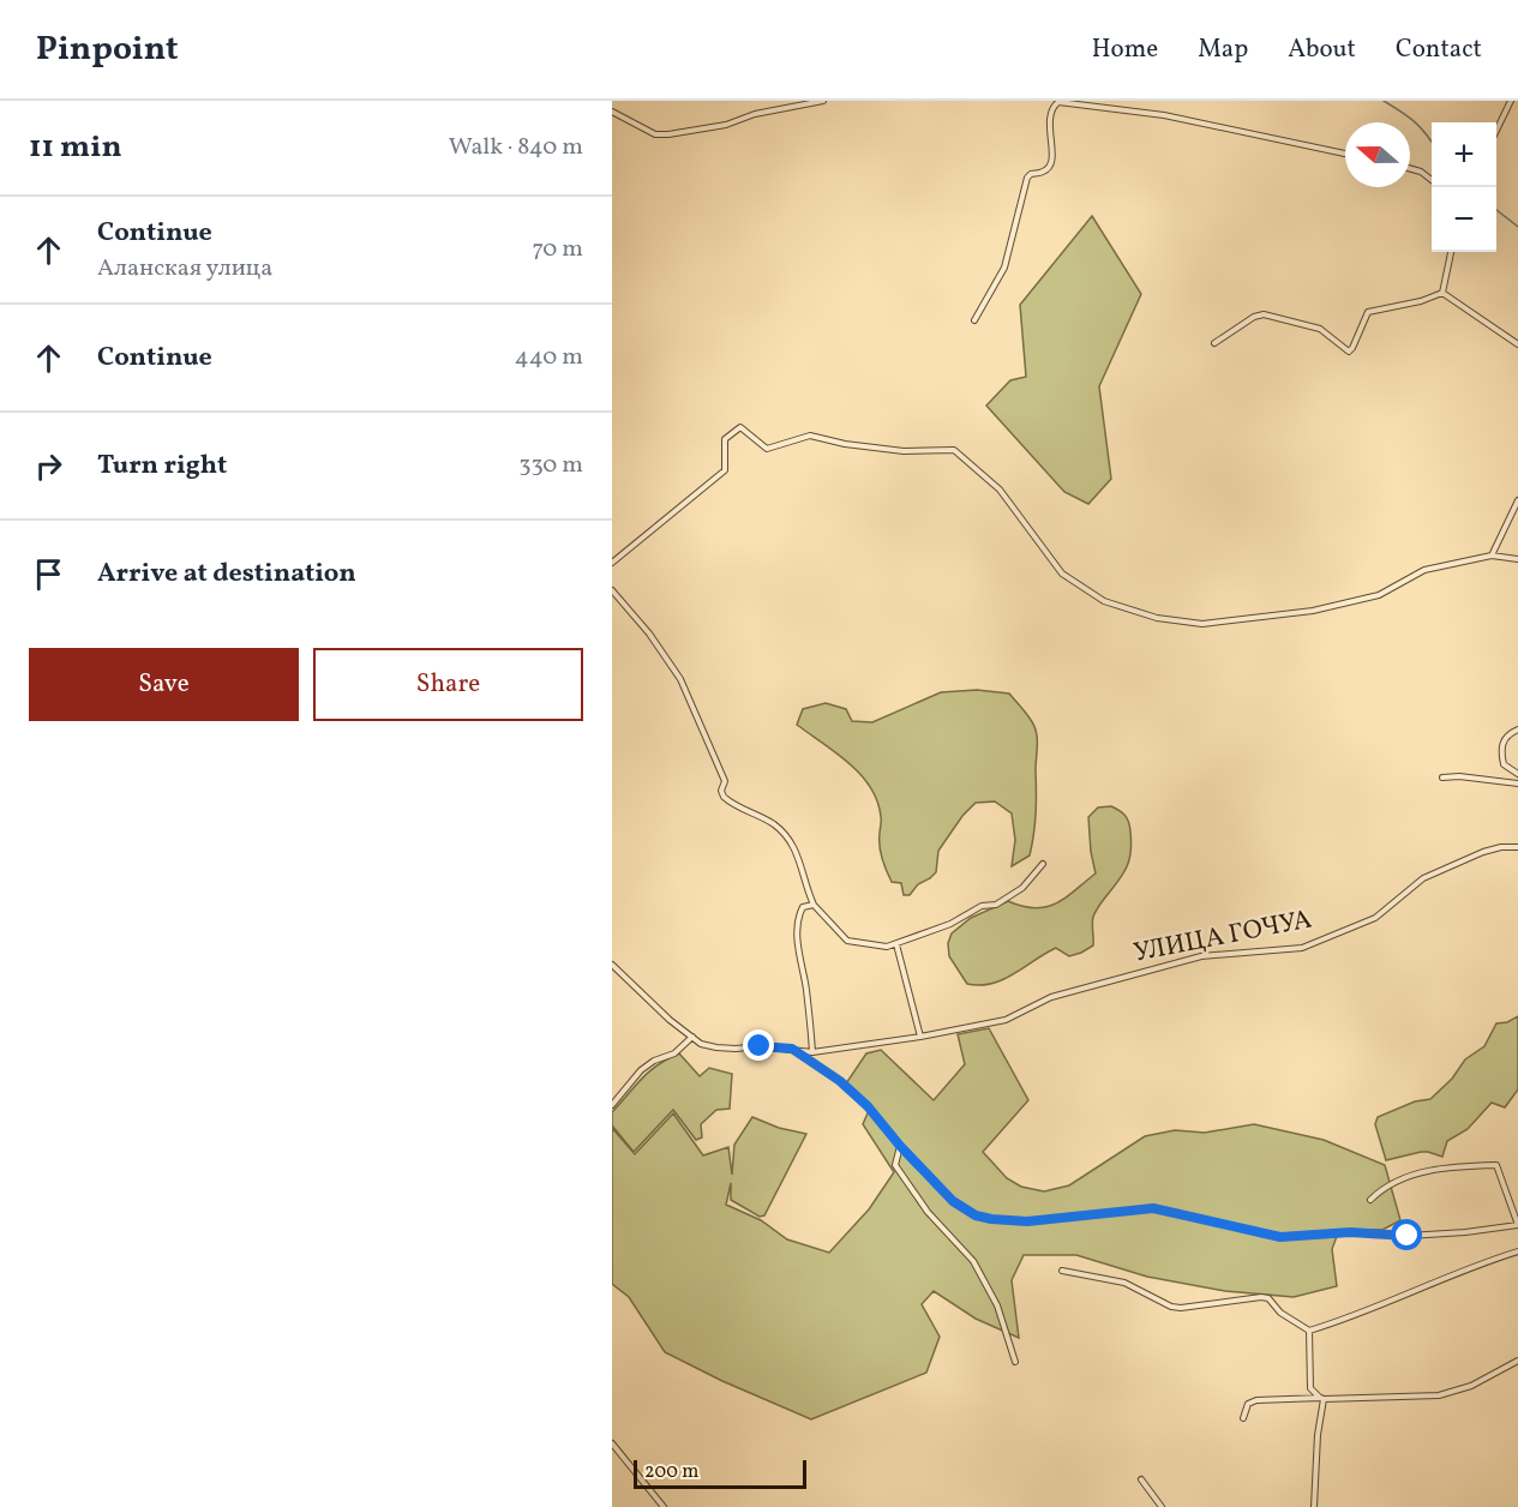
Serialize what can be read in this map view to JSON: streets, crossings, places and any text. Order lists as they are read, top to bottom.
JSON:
{
  "streets": {
    "street": ["УЛИЦА ГОЧУА"]
  },
  "scale_bar": "200 m",
  "north": "left",
  "page": {
    "header": "Pinpoint",
    "nav": [
      "Home",
      "Map",
      "About",
      "Contact"
    ],
    "heading": ["11 min", "Walk · 840 m"],
    "map_buttons": ["+", "−"],
    "list": [
      ["Continue", "Аланская улица", "70 m"],
      ["Continue", "440 m"],
      ["Turn right", "330 m"],
      "Arrive at destination"
    ],
    "buttons": ["Save", "Share"],
    "scale": "200 m"
  }
}
